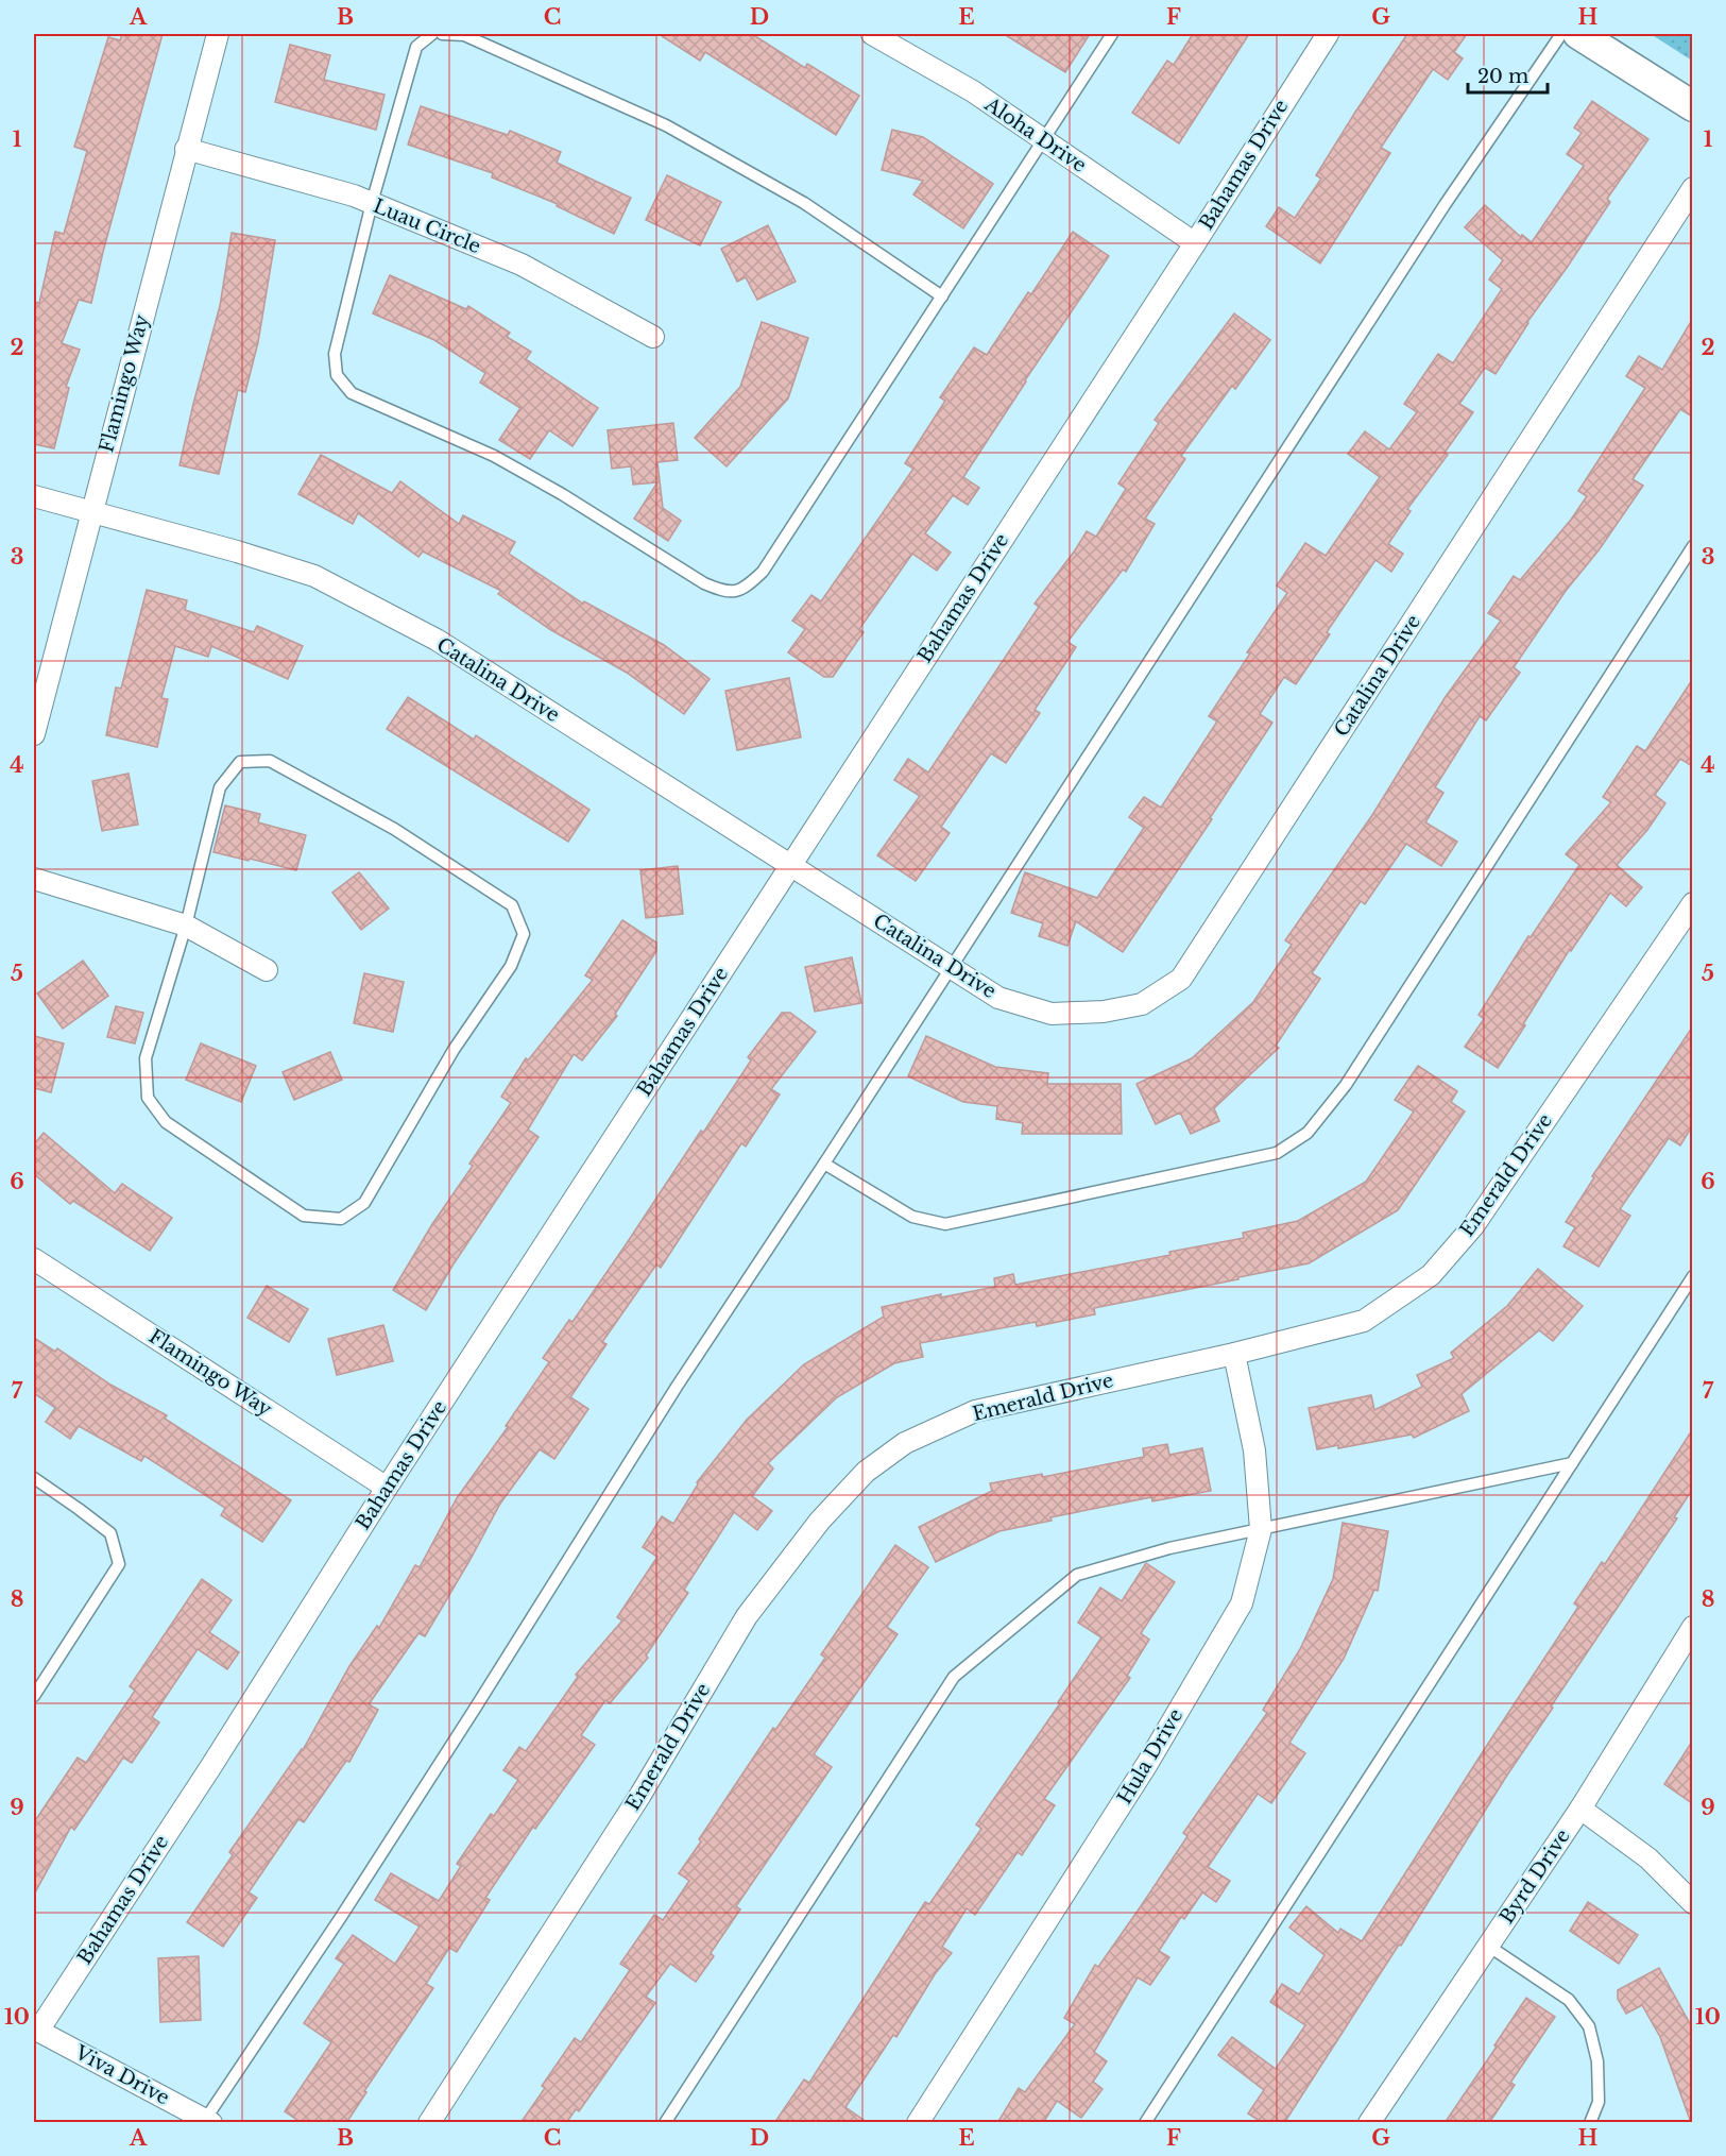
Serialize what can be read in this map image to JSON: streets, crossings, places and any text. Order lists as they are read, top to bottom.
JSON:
{
  "streets": {
    "street": [
      "Aloha Drive",
      "Bahamas Drive",
      "Luau Circle",
      "Flamingo Way",
      "Catalina Drive",
      "Emerald Drive",
      "Hula Drive",
      "Byrd Drive",
      "Viva Drive"
    ]
  },
  "crossings": [
    ["Aloha Drive", "Bahamas Drive"],
    ["Bahamas Drive", "Flamingo Way"],
    ["Bahamas Drive", "Catalina Drive"],
    ["Bahamas Drive", "Viva Drive"],
    ["Luau Circle", "Flamingo Way"],
    ["Flamingo Way", "Catalina Drive"],
    ["Emerald Drive", "Hula Drive"]
  ],
  "scale_bar": "20 m",
  "grid": {
    "columns": [
      "A",
      "B",
      "C",
      "D",
      "E",
      "F",
      "G",
      "H"
    ],
    "rows": [
      "1",
      "2",
      "3",
      "4",
      "5",
      "6",
      "7",
      "8",
      "9",
      "10"
    ]
  }
}
